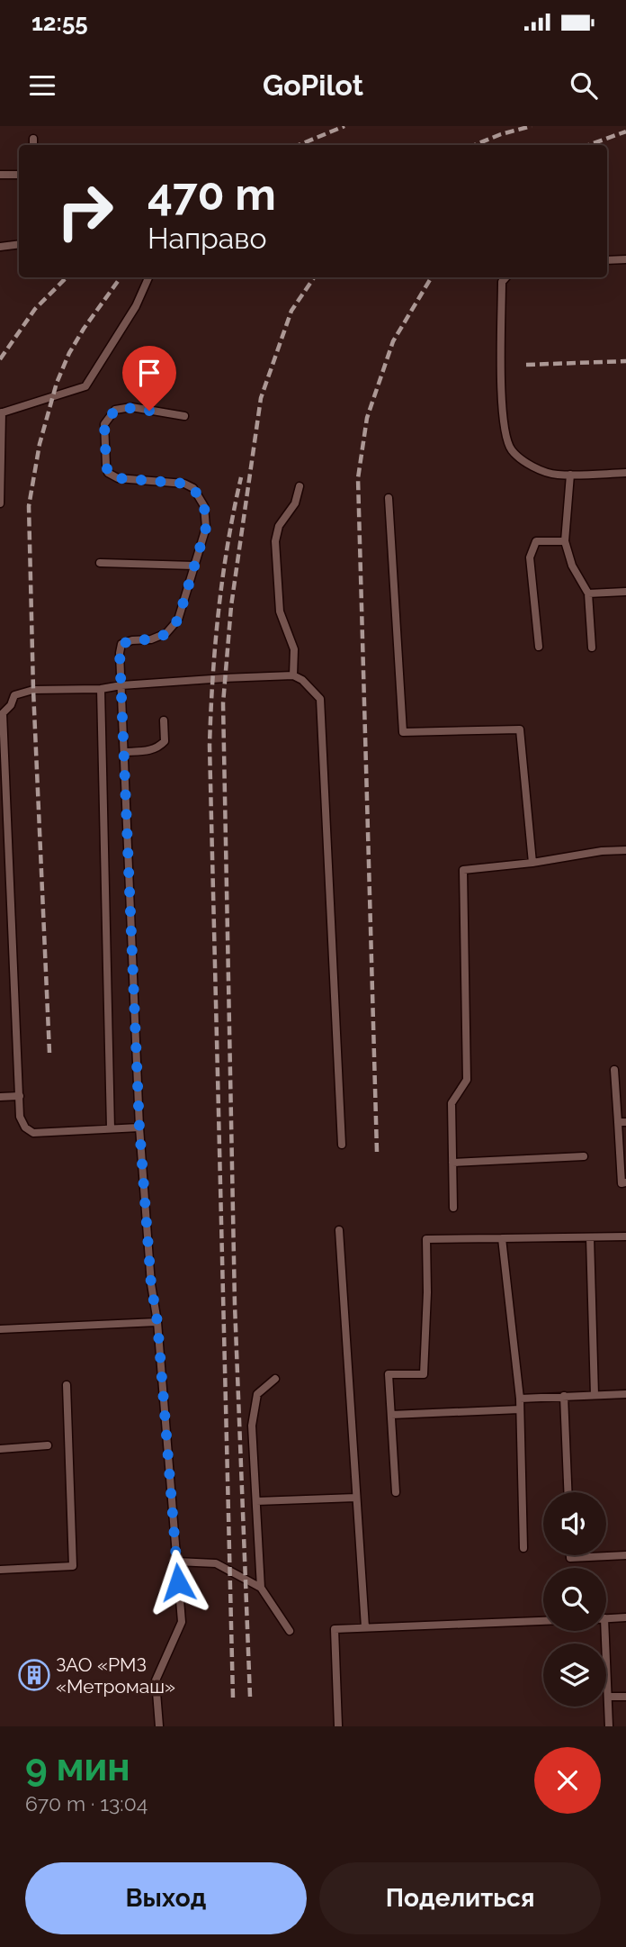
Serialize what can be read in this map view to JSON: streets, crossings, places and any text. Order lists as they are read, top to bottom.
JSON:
{
  "places": {
    "building": ["ЗАО «РМЗ «Метромаш»"]
  },
  "page": {
    "status": "12:55",
    "header": "GoPilot",
    "turn": ["470 m", "Направо"],
    "heading": ["9 мин", "670 m · 13:04"],
    "buttons": ["Выход", "Поделиться"]
  }
}
